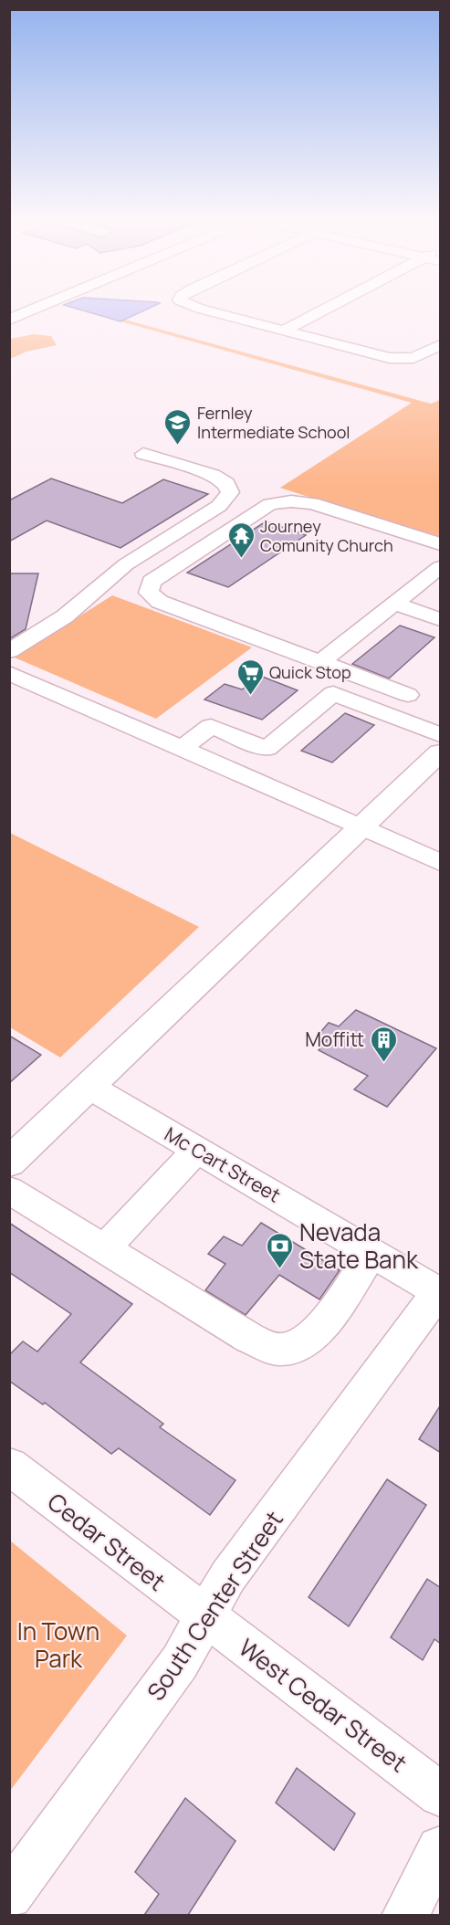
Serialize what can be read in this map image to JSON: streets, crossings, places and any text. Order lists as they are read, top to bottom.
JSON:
{
  "streets": {
    "street": [
      "Mc Cart Street",
      "Cedar Street",
      "South Center Street",
      "West Cedar Street"
    ]
  },
  "crossings": [
    ["Mc Cart Street", "South Center Street"],
    ["Cedar Street", "South Center Street"],
    ["Cedar Street", "West Cedar Street"],
    ["South Center Street", "West Cedar Street"]
  ],
  "parks": ["In Town Park"],
  "places": {
    "school or university": ["Fernley Intermediate School"],
    "temple": ["Journey Comunity Church"],
    "supermarket": ["Quick Stop"],
    "building": ["Moffitt"],
    "bank": ["Nevada State Bank"]
  }
}
